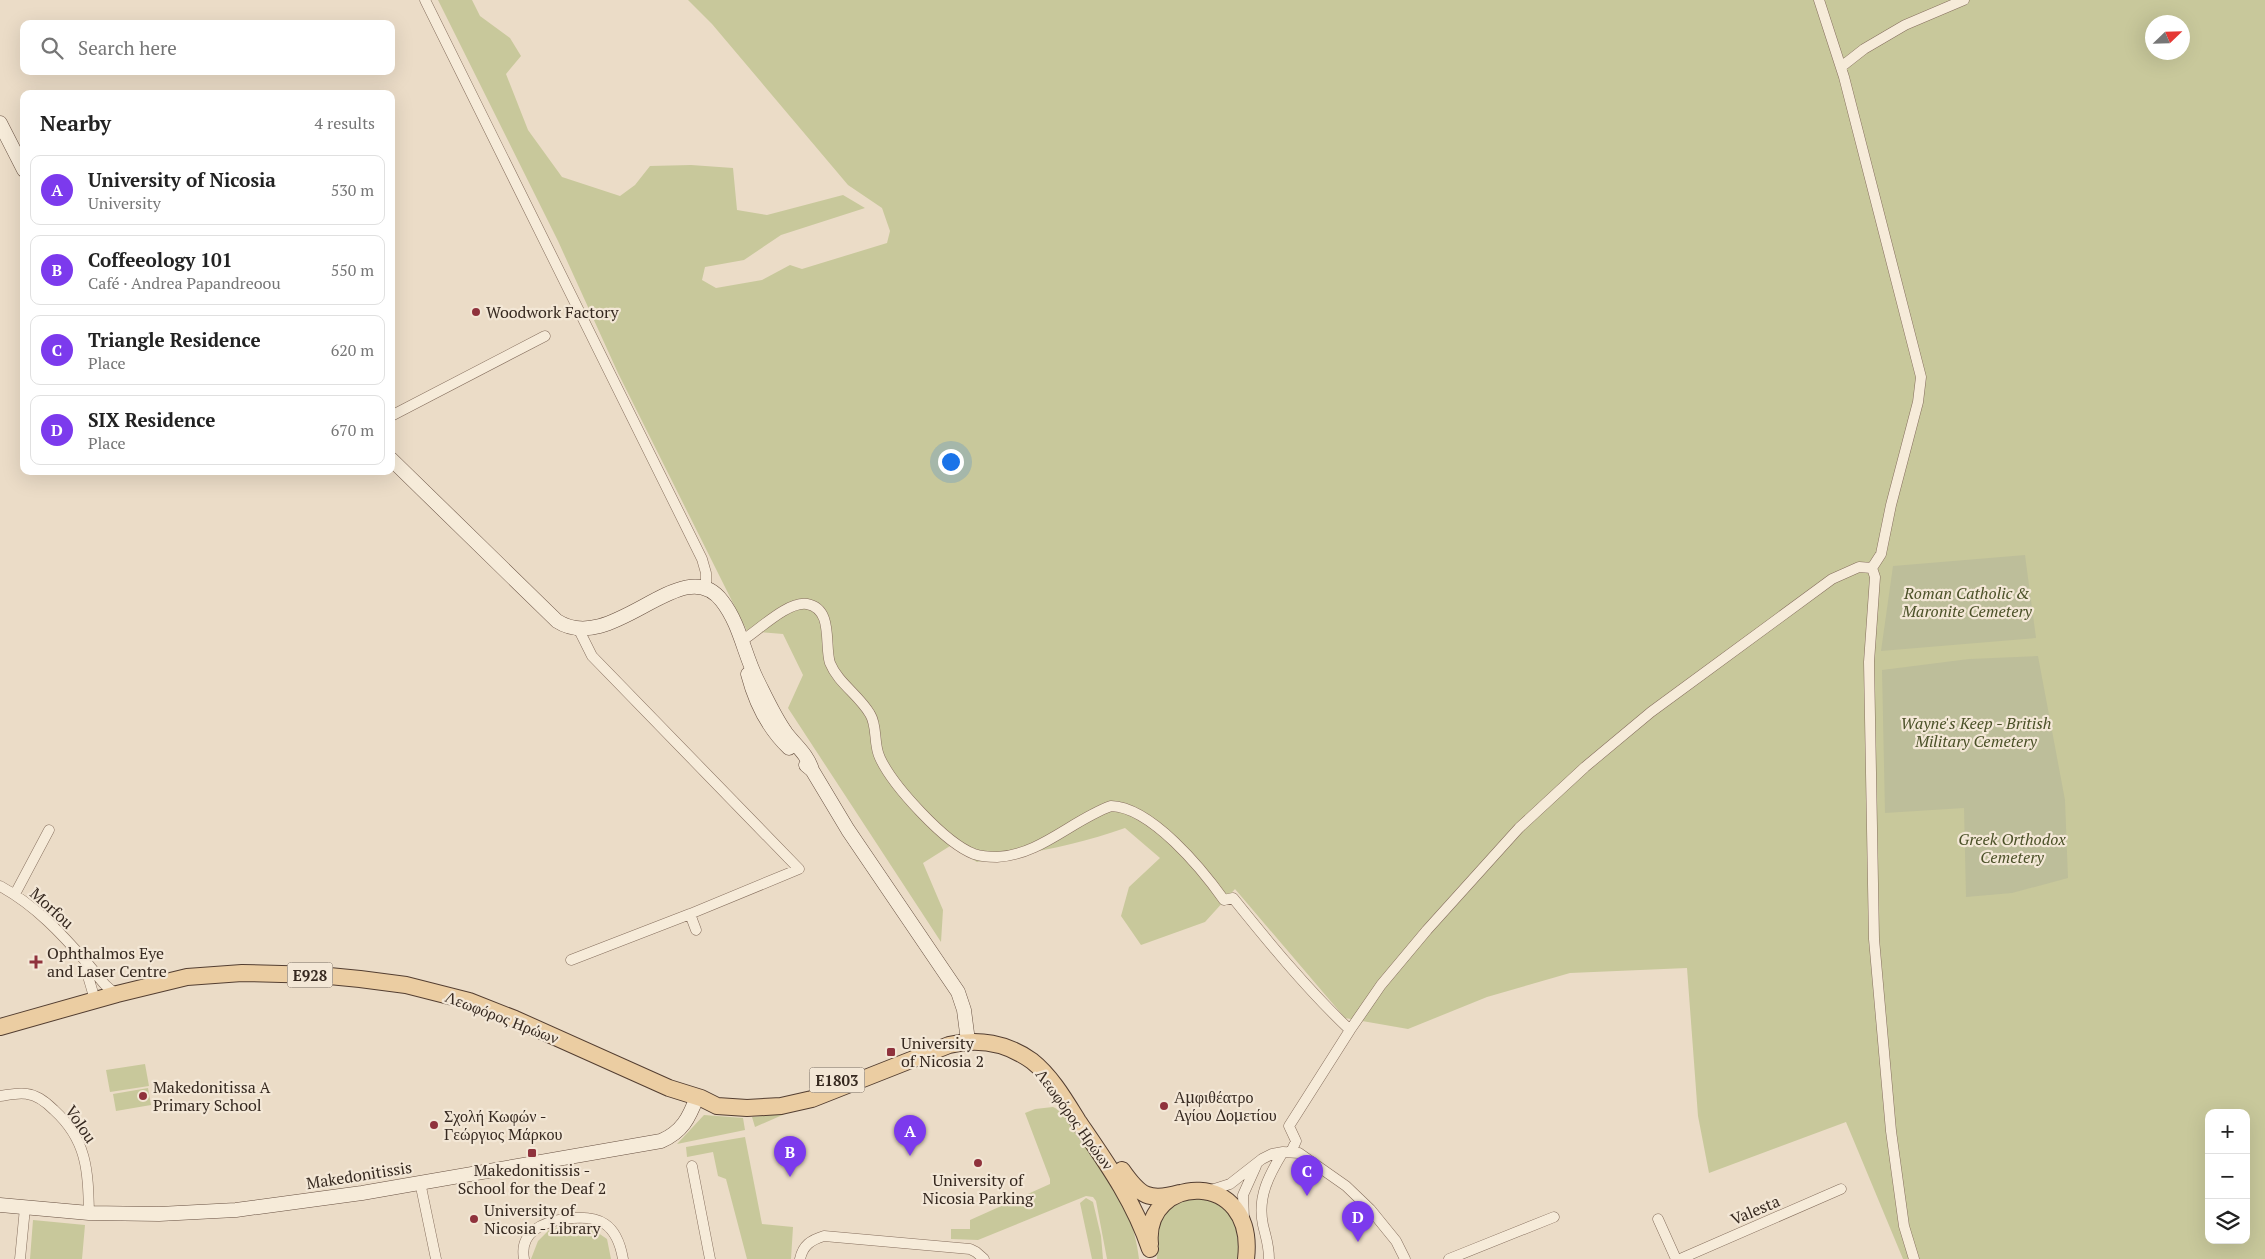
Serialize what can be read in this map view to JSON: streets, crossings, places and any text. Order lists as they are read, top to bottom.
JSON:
{
  "streets": {
    "main road": ["E928", "Λεωφόρος Ηρώων", "E1803"],
    "street": [
      "Morfou",
      "Volou",
      "Makedonitissis",
      "Valesta"
    ]
  },
  "crossings": [
    ["Morfou", "Λεωφόρος Ηρώων"],
    ["Λεωφόρος Ηρώων", "Makedonitissis"],
    ["Volou", "Makedonitissis"]
  ],
  "parks": ["Roman Catholic & Maronite Cemetery", "Wayne's Keep - British Military Cemetery", "Greek Orthodox Cemetery"],
  "places": {
    "other": [
      "Woodwork Factory",
      "Makedonitissa A Primary School",
      "Αμφιθέατρο Αγίου Δομετίου",
      "Σχολή Κωφών - Γεώργιος Μάρκου",
      "University of Nicosia Parking",
      "University of Nicosia - Library"
    ],
    "health": ["Ophthalmos Eye and Laser Centre"],
    "transit": ["University of Nicosia 2", "Makedonitissis - School for the Deaf 2"]
  },
  "north": "top right",
  "page": {
    "search": "Search here",
    "heading": ["Nearby", "4 results"],
    "list": [
      {
        "mark": "A",
        "name": "University of Nicosia",
        "note": "University",
        "value": "530 m"
      },
      {
        "mark": "B",
        "name": "Coffeeology 101",
        "note": "Café · Andrea Papandreoou",
        "value": "550 m"
      },
      {
        "mark": "C",
        "name": "Triangle Residence",
        "note": "Place",
        "value": "620 m"
      },
      {
        "mark": "D",
        "name": "SIX Residence",
        "note": "Place",
        "value": "670 m"
      }
    ],
    "map_buttons": ["+", "−"],
    "pins": [
      "A",
      "B",
      "C",
      "D"
    ]
  }
}
